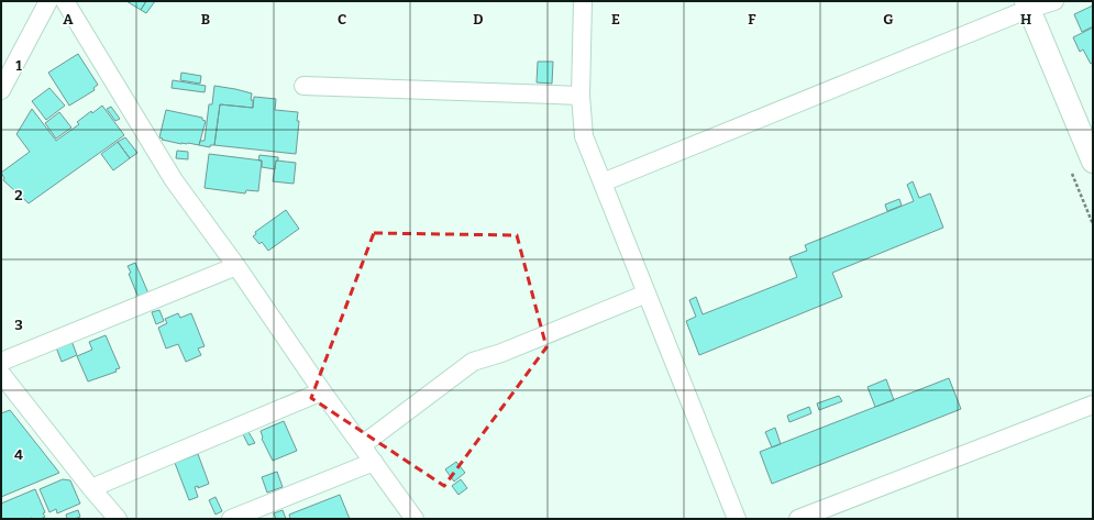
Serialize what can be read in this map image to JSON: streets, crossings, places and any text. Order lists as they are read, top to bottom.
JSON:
{
  "grid": {
    "columns": [
      "A",
      "B",
      "C",
      "D",
      "E",
      "F",
      "G",
      "H"
    ],
    "rows": [
      "1",
      "2",
      "3",
      "4"
    ]
  }
}
